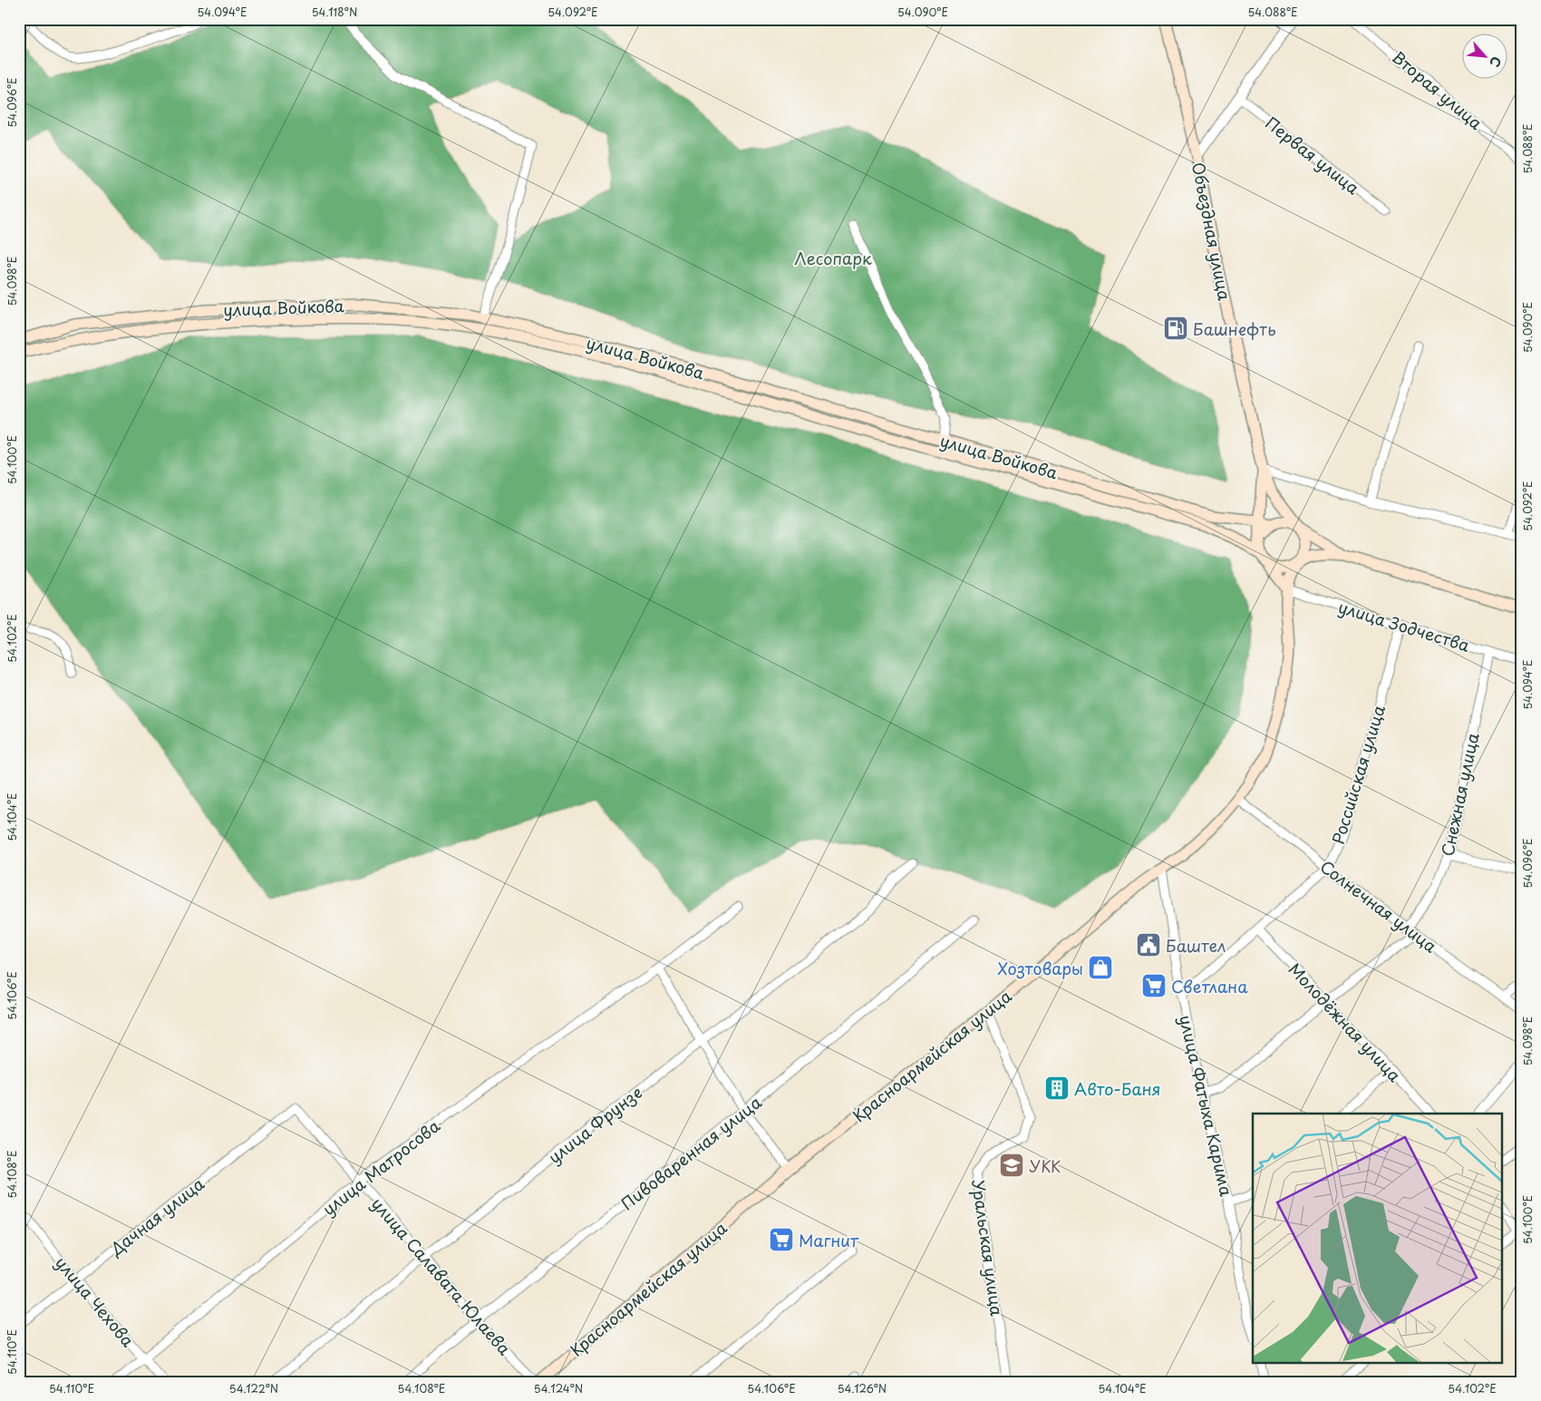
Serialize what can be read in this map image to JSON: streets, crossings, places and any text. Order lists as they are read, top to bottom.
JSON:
{
  "streets": {
    "main road": ["Объездная улица", "улица Войкова", "Красноармейская улица"],
    "street": [
      "Вторая улица",
      "Первая улица",
      "улица Зодчества",
      "Российская улица",
      "Снежная улица",
      "Солнечная улица",
      "Молодёжная улица",
      "улица Фатыха Карима",
      "улица Фрунзе",
      "Пивоваренная улица",
      "улица Матросова",
      "Дачная улица",
      "Уральская улица",
      "улица Салавата Юлаева",
      "улица Чехова"
    ]
  },
  "crossings": [
    ["улица Войкова", "Красноармейская улица"],
    ["улица Зодчества", "Российская улица"],
    ["улица Зодчества", "Снежная улица"],
    ["улица Зодчества", "Красноармейская улица"],
    ["Российская улица", "Солнечная улица"],
    ["Российская улица", "Молодёжная улица"],
    ["Российская улица", "улица Фатыха Карима"],
    ["Снежная улица", "Солнечная улица"],
    ["Солнечная улица", "Красноармейская улица"],
    ["Красноармейская улица", "улица Фатыха Карима"],
    ["Красноармейская улица", "Уральская улица"],
    ["улица Фрунзе", "улица Салавата Юлаева"],
    ["Пивоваренная улица", "улица Салавата Юлаева"],
    ["улица Матросова", "улица Салавата Юлаева"],
    ["улица Матросова", "улица Чехова"],
    ["Дачная улица", "улица Салавата Юлаева"],
    ["Дачная улица", "улица Чехова"]
  ],
  "parks": ["Лесопарк"],
  "places": {
    "fuel station": ["Башнефть"],
    "public building": ["Баштел"],
    "shop": ["Хозтовары"],
    "supermarket": ["Светлана", "Магнит"],
    "building": ["Авто-Баня"],
    "school or university": ["УКК"]
  },
  "north": "bottom right",
  "coordinates": [
    "54.094°E",
    "54.118°N",
    "54.092°E",
    "54.090°E",
    "54.088°E",
    "54.096°E",
    "54.098°E",
    "54.100°E",
    "54.102°E",
    "54.104°E",
    "54.106°E",
    "54.108°E",
    "54.110°E",
    "54.122°N",
    "54.124°N",
    "54.126°N"
  ]
}
